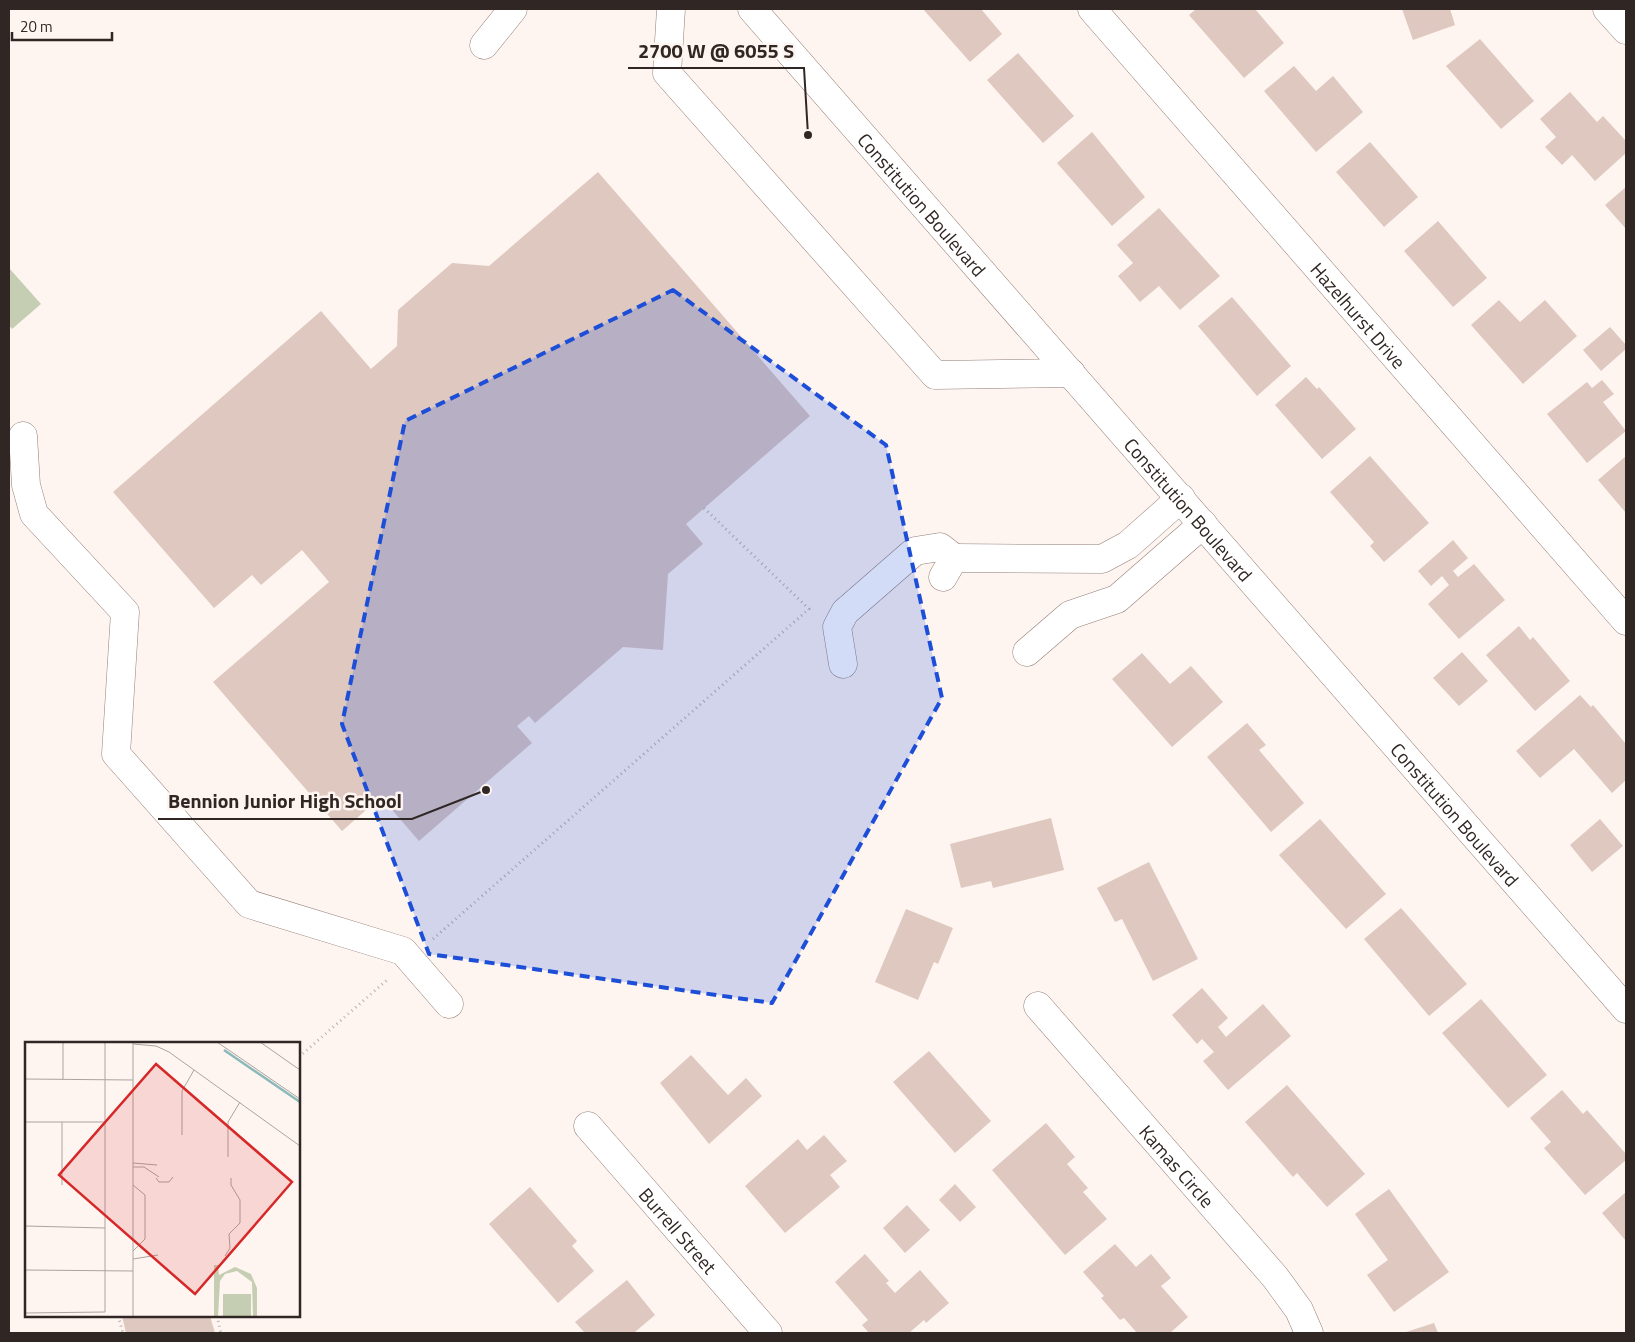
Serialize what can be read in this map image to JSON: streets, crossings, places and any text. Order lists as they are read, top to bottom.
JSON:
{
  "streets": {
    "street": [
      "Constitution Boulevard",
      "Hazelhurst Drive",
      "Kamas Circle",
      "Burrell Street"
    ]
  },
  "places": ["2700 W @ 6055 S", "Bennion Junior High School"],
  "scale_bar": "20 m"
}
